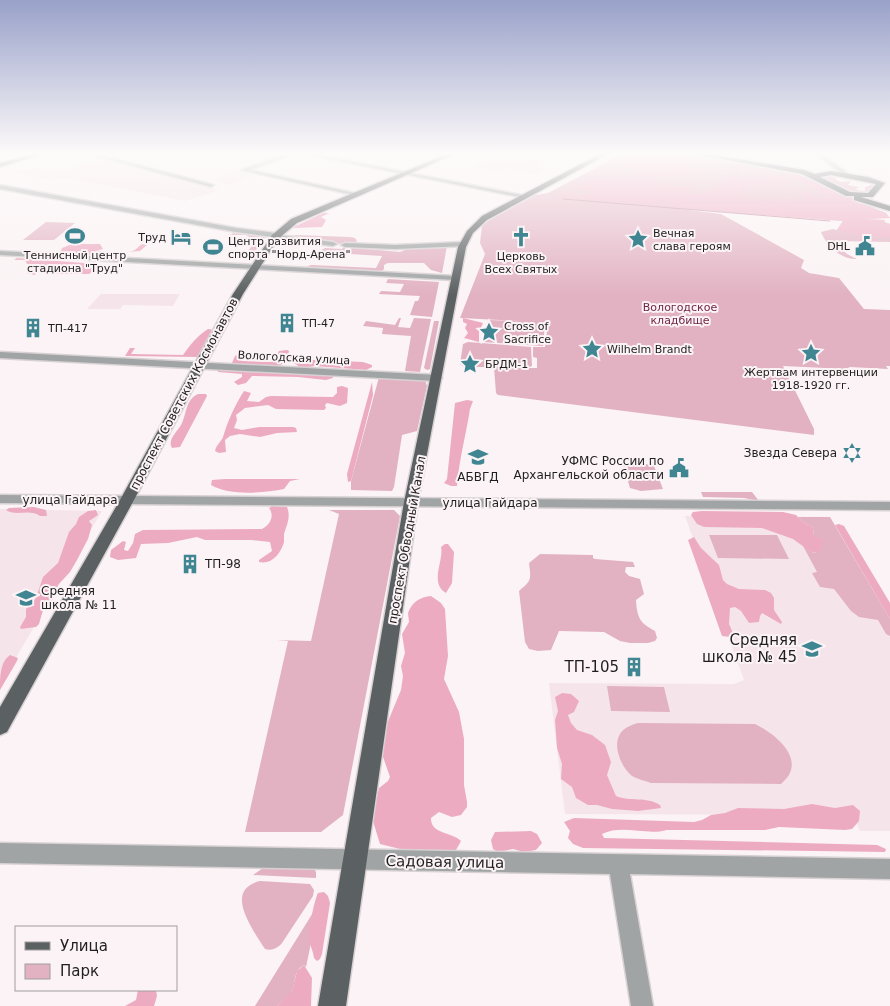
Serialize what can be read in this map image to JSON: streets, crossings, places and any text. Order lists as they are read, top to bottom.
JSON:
{
  "streets": {
    "main road": ["проспект Советских Космонавтов", "проспект Обводный Канал"],
    "street": ["Вологодская улица", "улица Гайдара", "Садовая улица"]
  },
  "crossings": [
    ["Вологодская улица", "проспект Советских Космонавтов"],
    ["Вологодская улица", "проспект Обводный Канал"],
    ["проспект Советских Космонавтов", "улица Гайдара"],
    ["улица Гайдара", "проспект Обводный Канал"],
    ["проспект Обводный Канал", "Садовая улица"]
  ],
  "parks": ["Вологодское кладбище"],
  "places": {
    "sports": ["Теннисный центр стадиона \"Труд\"", "Центр развития спорта \"Норд-Арена\""],
    "hotel": ["Труд"],
    "church": ["Церковь Всех Святых"],
    "place": [
      "Вечная слава героям",
      "Cross of Sacrifice",
      "Wilhelm Brandt",
      "Жертвам интервенции 1918-1920 гг.",
      "БРДМ-1"
    ],
    "public building": ["DHL", "УФМС России по Архангельской области"],
    "building": [
      "ТП-47",
      "ТП-417",
      "ТП-98",
      "ТП-105"
    ],
    "synagogue": ["Звезда Севера"],
    "school or university": ["АБВГД", "Средняя школа № 11", "Средняя школа № 45"]
  },
  "legend": ["Улица", "Парк"]
}
